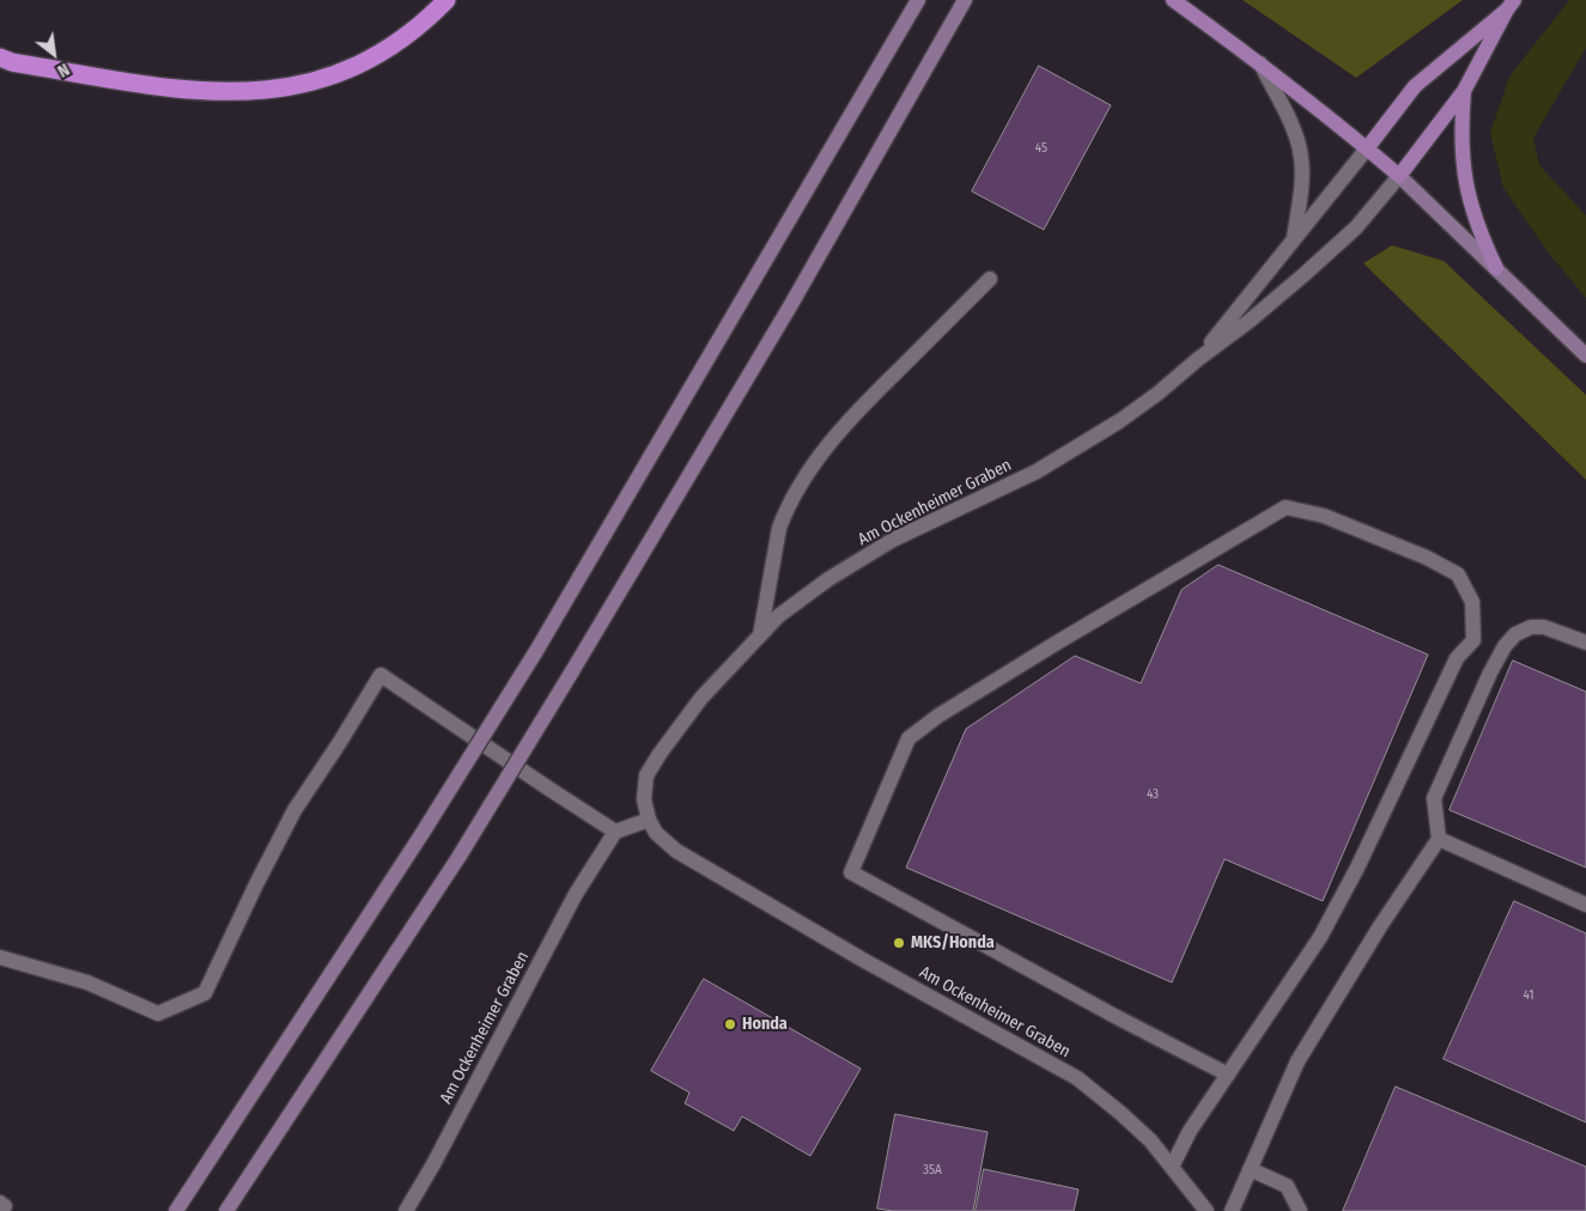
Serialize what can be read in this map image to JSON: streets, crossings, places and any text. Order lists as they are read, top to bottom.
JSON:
{
  "streets": {
    "street": ["Am Ockenheimer Graben"]
  },
  "places": ["MKS/Honda", "Honda"],
  "house_numbers": [
    "45",
    "43",
    "41",
    "35A"
  ],
  "north": "bottom right"
}
